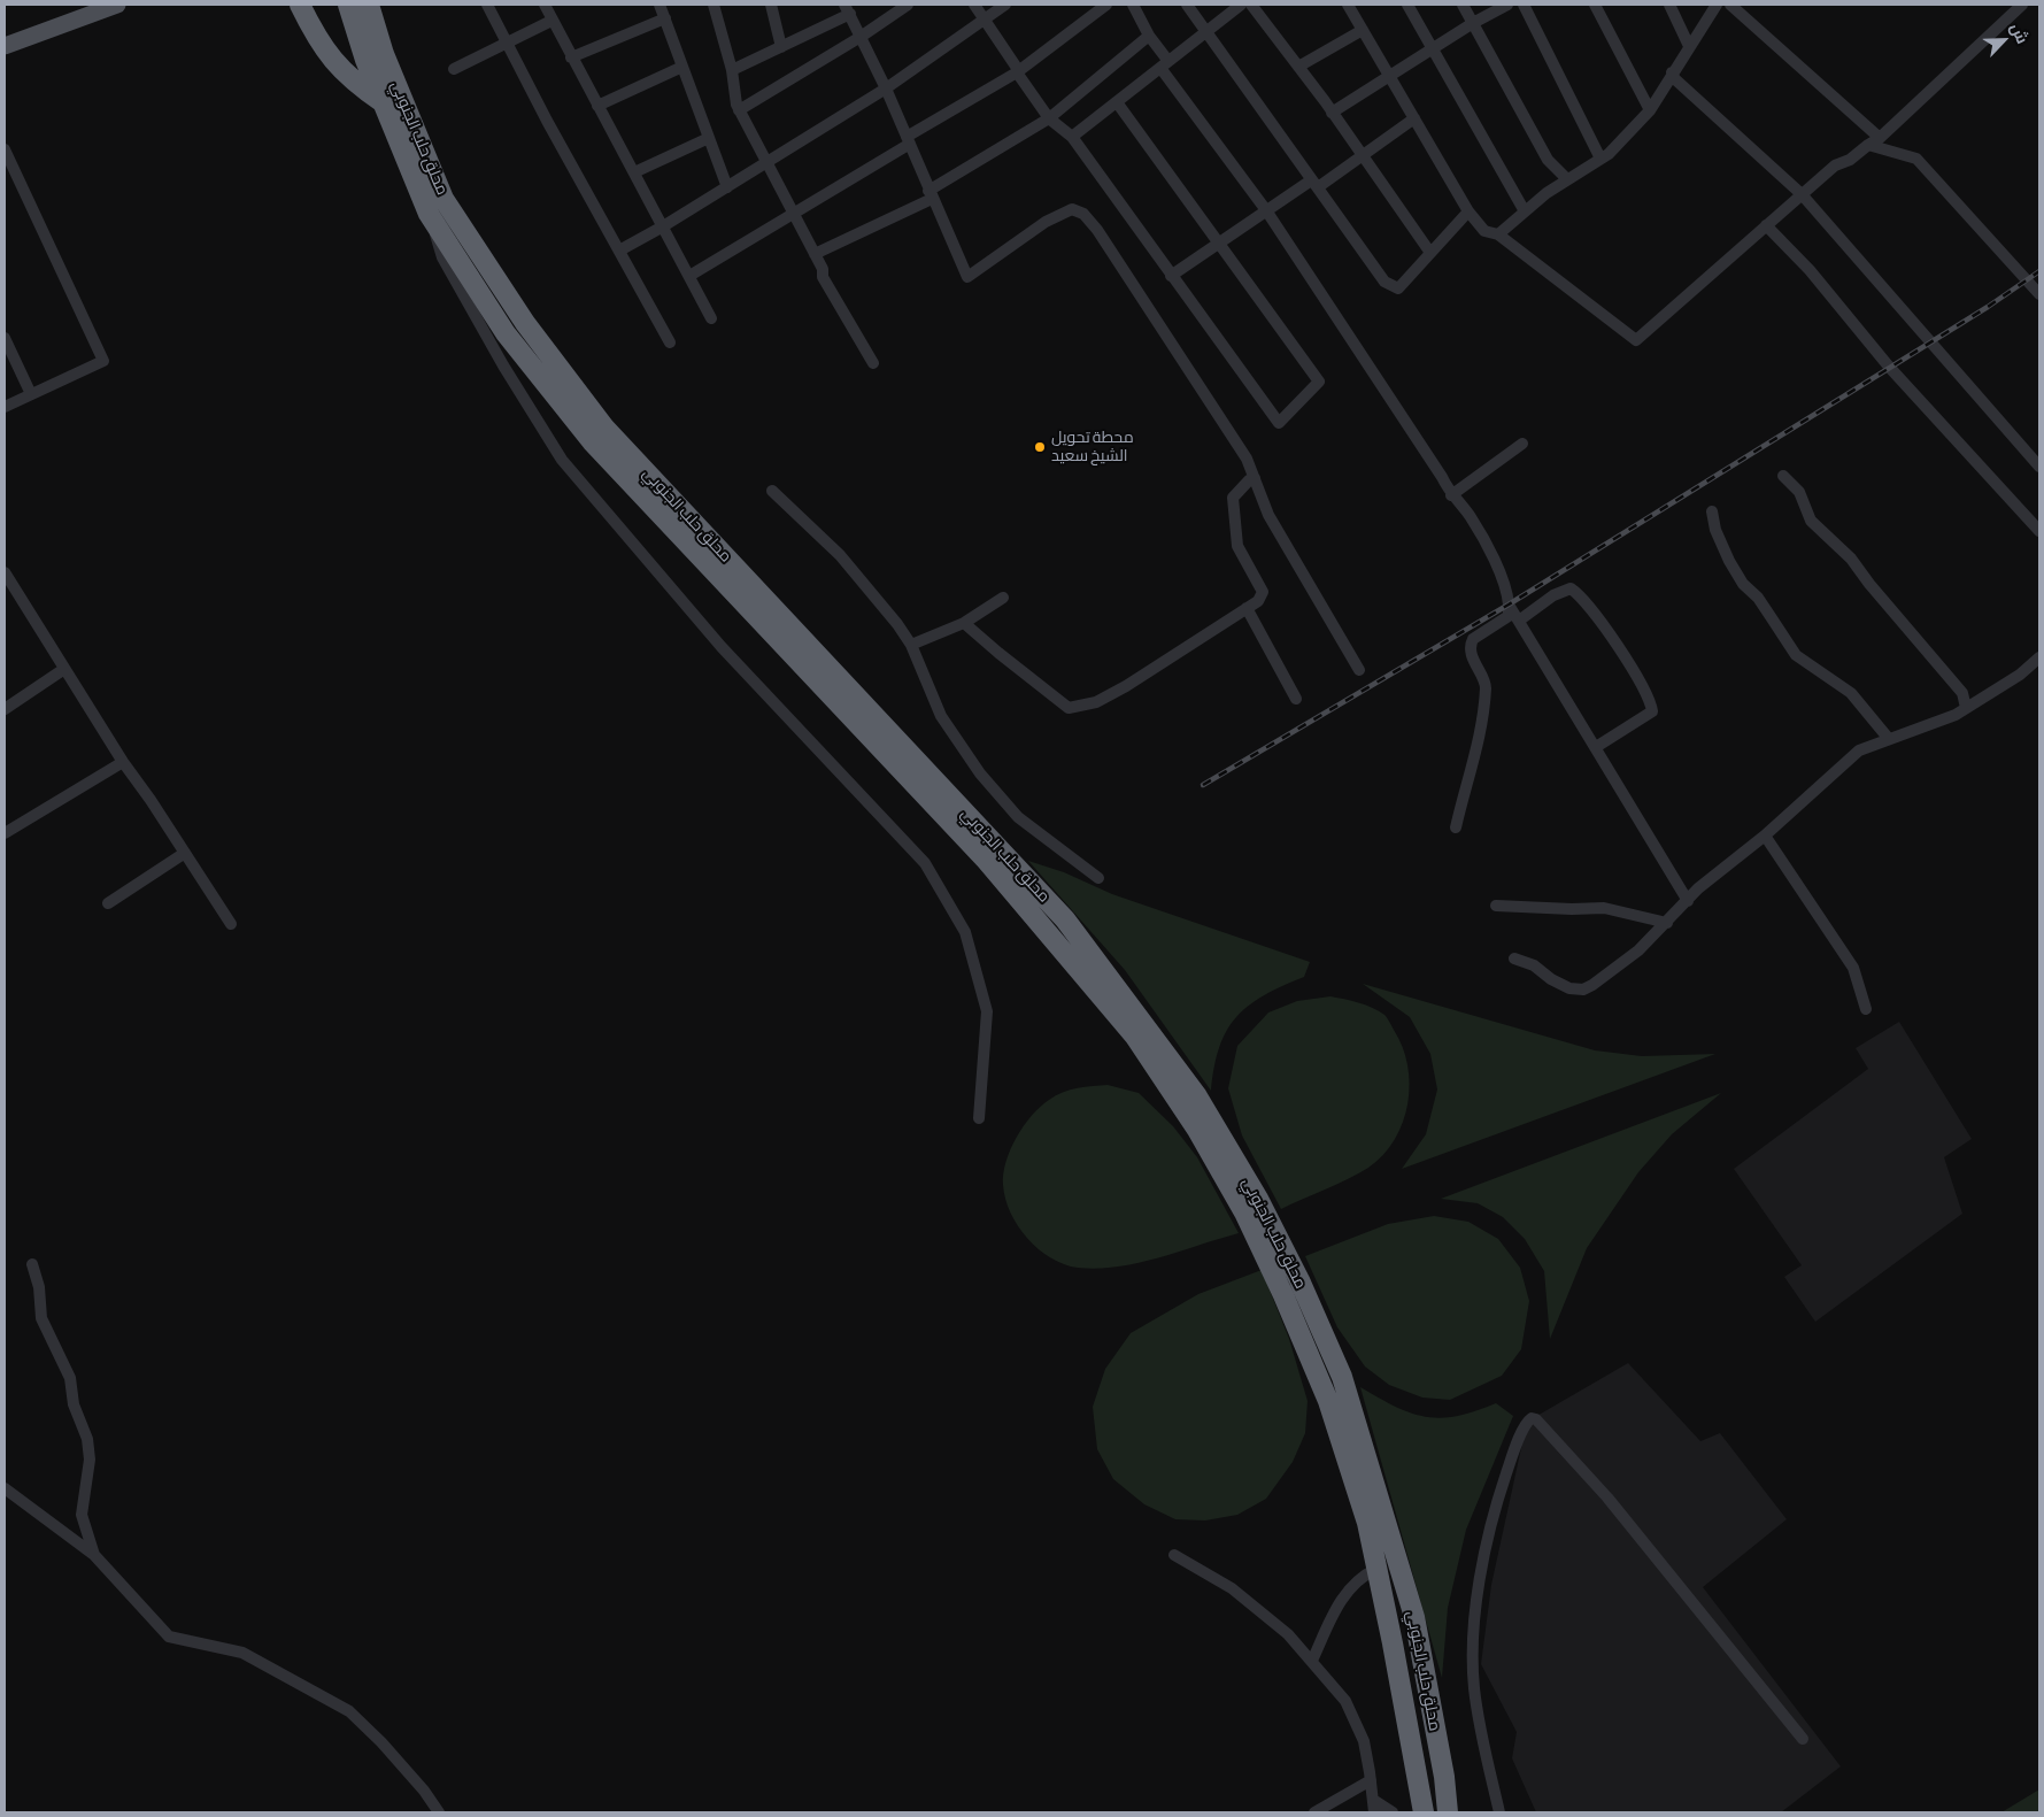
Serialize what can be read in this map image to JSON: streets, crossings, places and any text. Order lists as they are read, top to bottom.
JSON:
{
  "streets": {
    "highway": ["محلق حلب الجنوبي"]
  },
  "places": ["محطة تحويل الشيخ سعيد"],
  "north": "top right"
}
